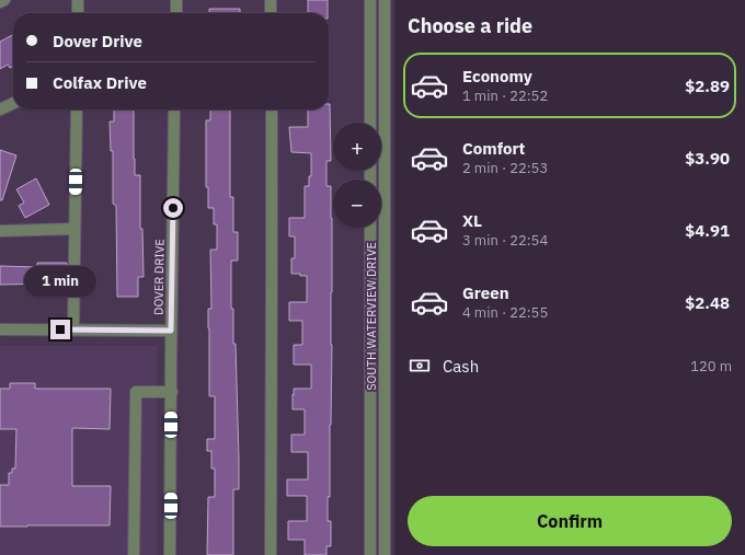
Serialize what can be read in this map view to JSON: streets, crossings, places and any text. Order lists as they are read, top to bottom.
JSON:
{
  "streets": {
    "street": ["DOVER DRIVE", "SOUTH WATERVIEW DRIVE"]
  },
  "page": {
    "heading": "Choose a ride",
    "banner": ["Dover Drive", "Colfax Drive"],
    "list": [
      {
        "name": "Economy",
        "note": "1 min · 22:52",
        "value": "$2.89"
      },
      {
        "name": "Comfort",
        "note": "2 min · 22:53",
        "value": "$3.90"
      },
      {
        "name": "XL",
        "note": "3 min · 22:54",
        "value": "$4.91"
      },
      {
        "name": "Green",
        "note": "4 min · 22:55",
        "value": "$2.48"
      }
    ],
    "map_buttons": ["+", "−"],
    "bubble": "1 min",
    "pay": ["Cash", "120 m"],
    "buttons": "Confirm"
  }
}
